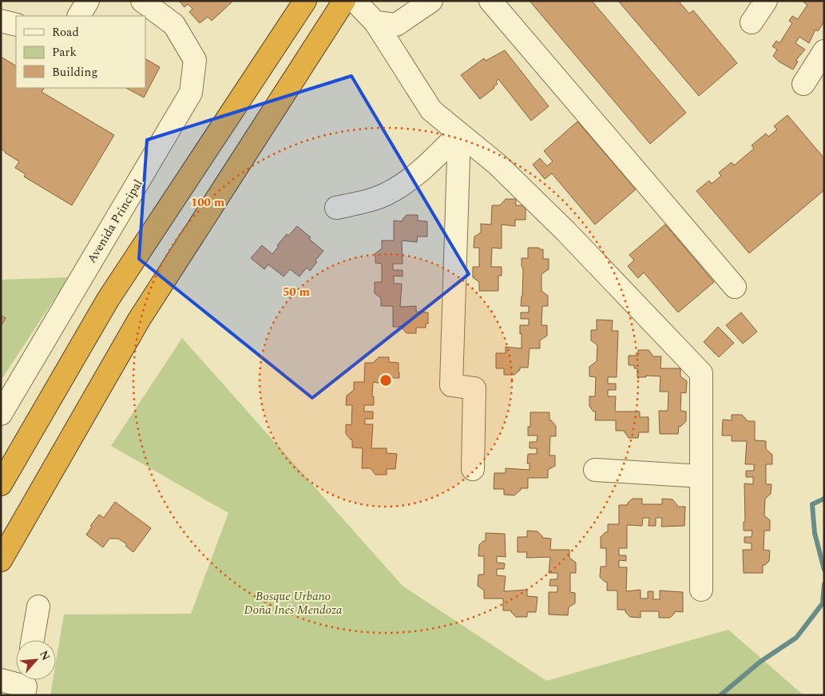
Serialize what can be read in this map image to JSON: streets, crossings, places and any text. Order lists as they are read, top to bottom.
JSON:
{
  "streets": {
    "street": ["Avenida Principal"]
  },
  "parks": ["Bosque Urbano Doña Inés Mendoza"],
  "legend": ["Road", "Park", "Building"],
  "north": "top right",
  "rings": ["100 m", "50 m"]
}
